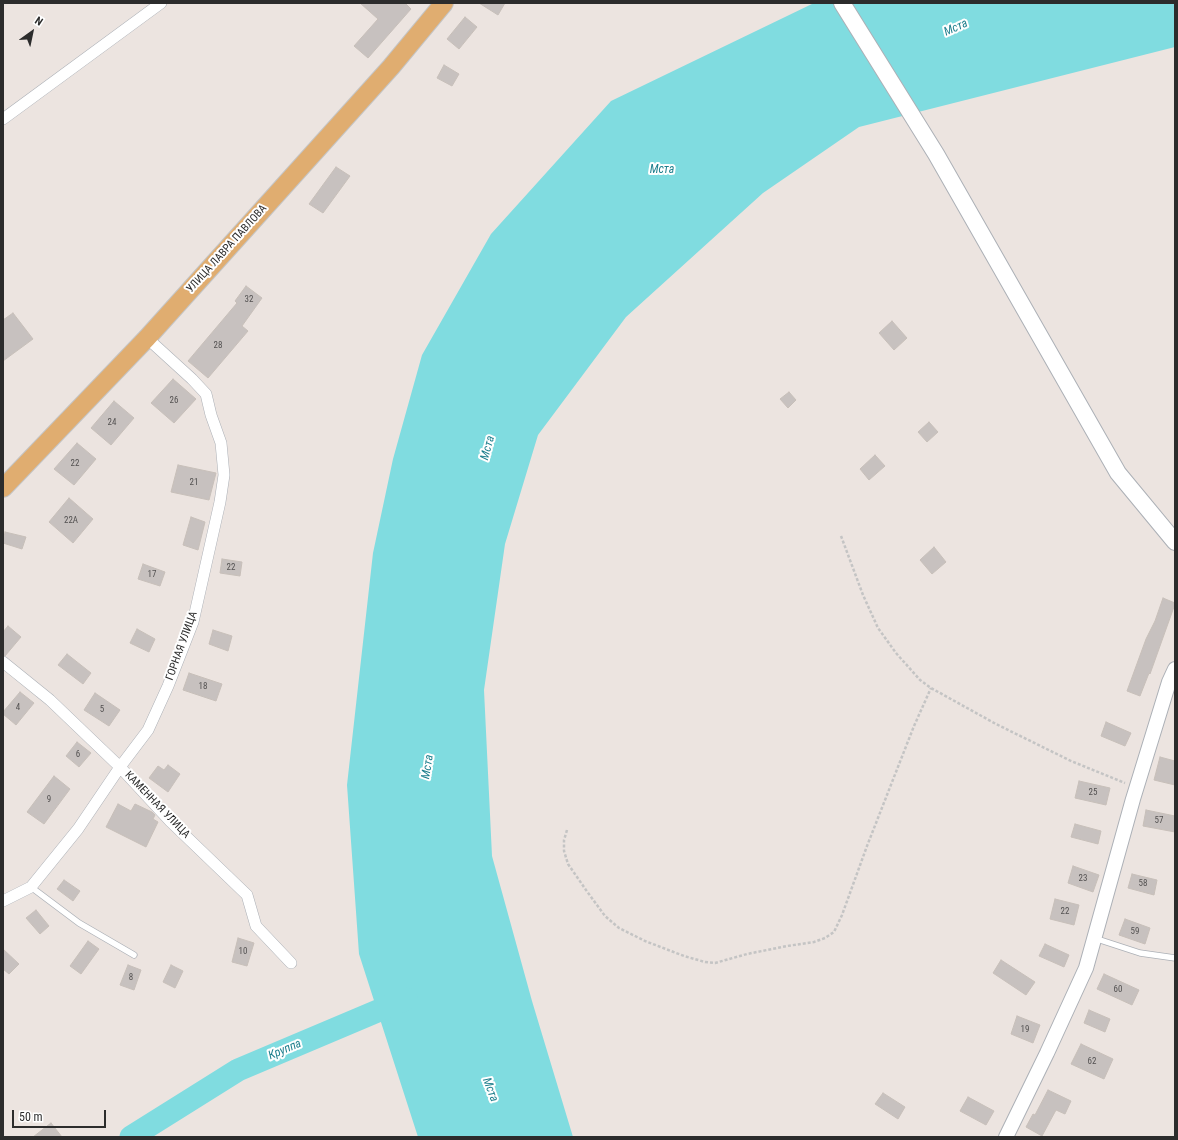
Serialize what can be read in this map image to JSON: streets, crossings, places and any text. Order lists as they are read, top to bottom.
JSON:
{
  "streets": {
    "main road": ["УЛИЦА ЛАВРА ПАВЛОВА"],
    "street": ["ГОРНАЯ УЛИЦА", "КАМЕННАЯ УЛИЦА"]
  },
  "crossings": [
    ["УЛИЦА ЛАВРА ПАВЛОВА", "ГОРНАЯ УЛИЦА"],
    ["ГОРНАЯ УЛИЦА", "КАМЕННАЯ УЛИЦА"]
  ],
  "water": ["Мста", "Круппа"],
  "house_numbers": [
    "32",
    "28",
    "26",
    "24",
    "22",
    "21",
    "22А",
    "22",
    "17",
    "18",
    "4",
    "5",
    "6",
    "25",
    "9",
    "57",
    "23",
    "58",
    "22",
    "59",
    "10",
    "8",
    "60",
    "19",
    "62"
  ],
  "scale_bar": "50 m",
  "north": "top right"
}
